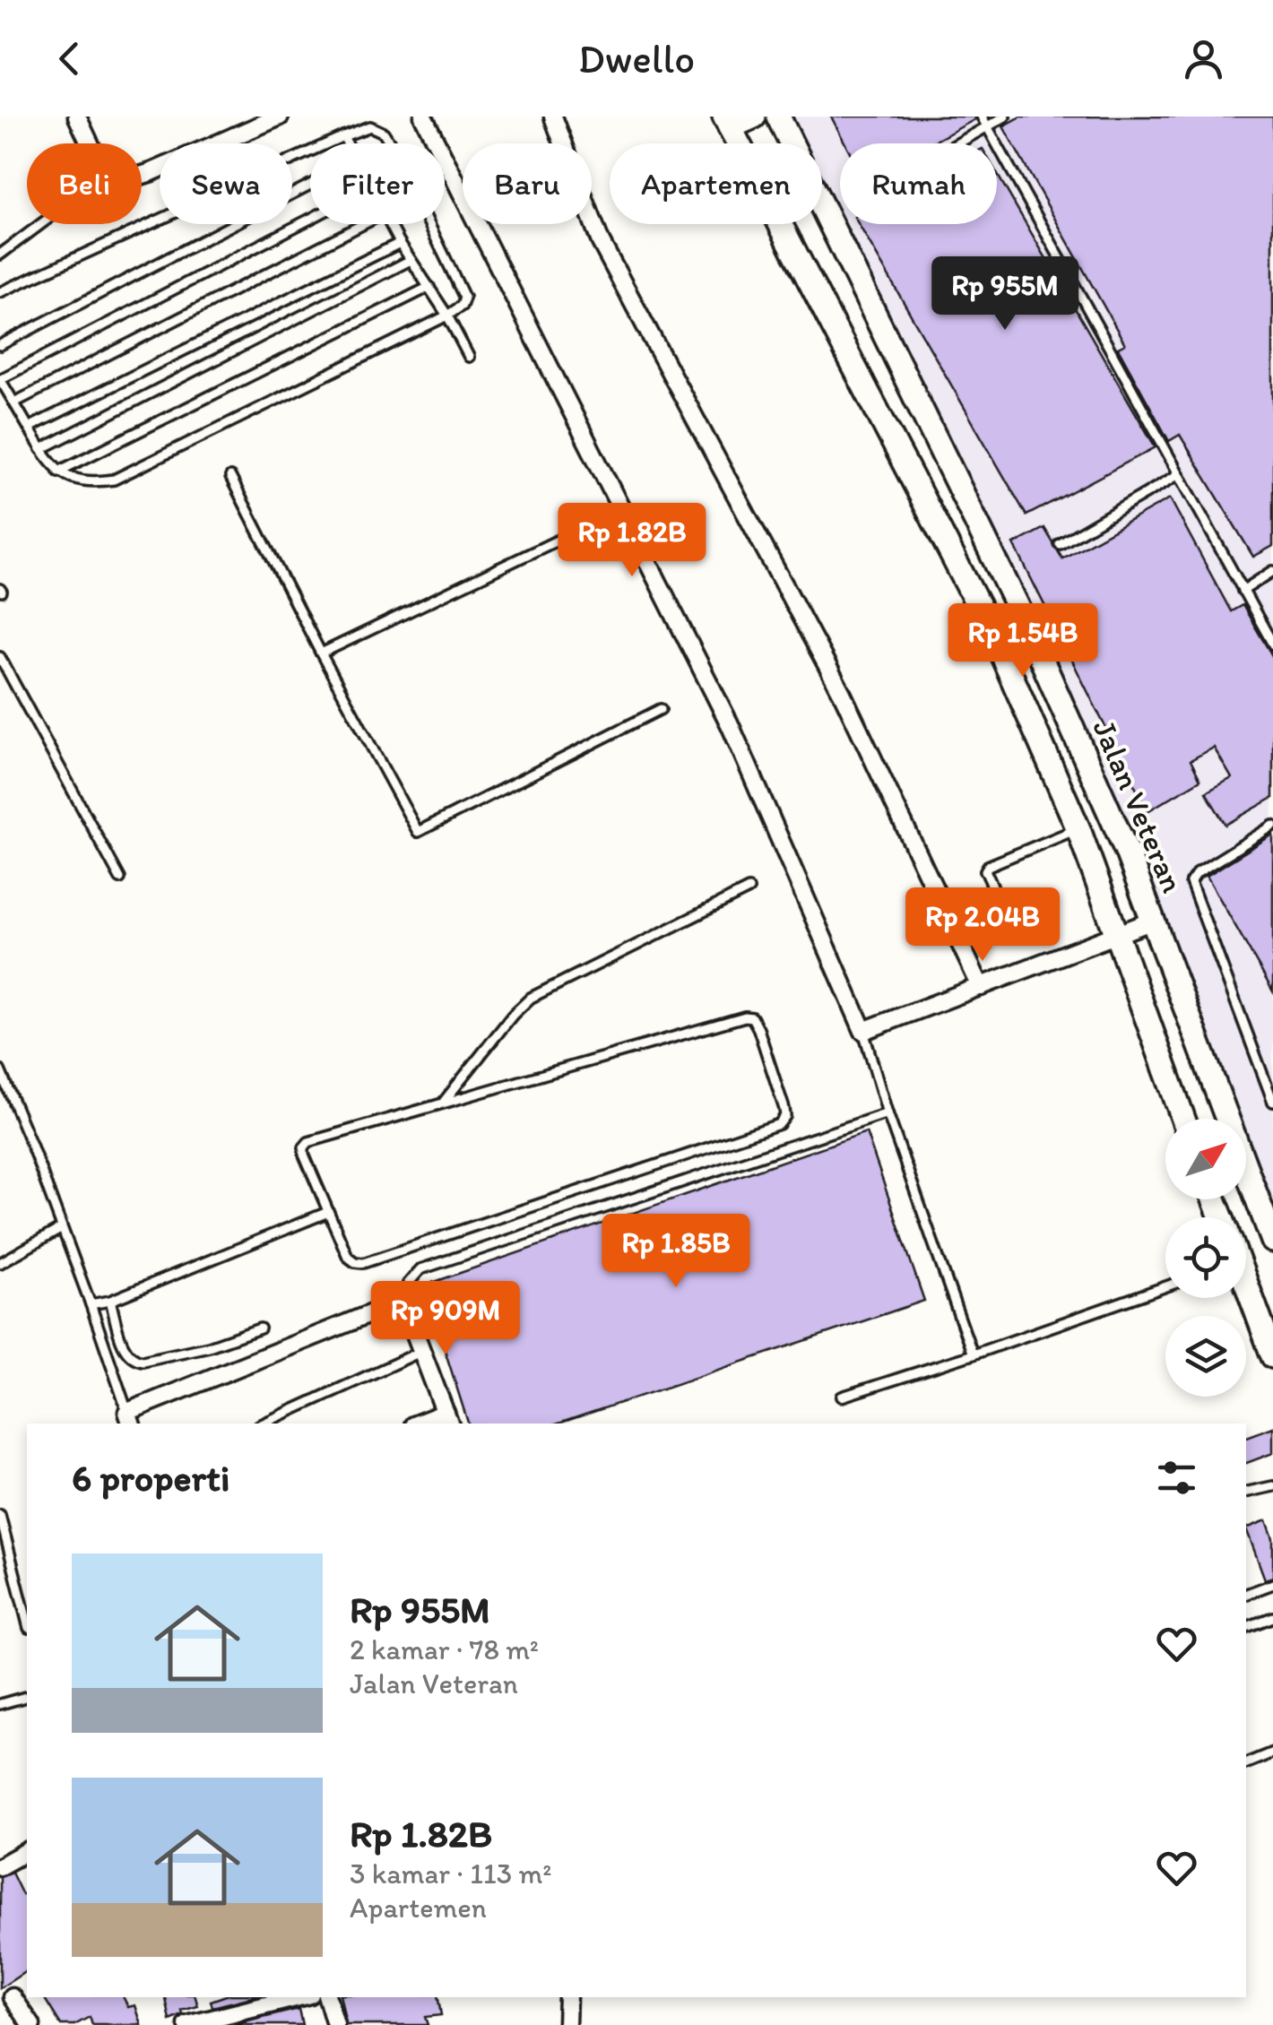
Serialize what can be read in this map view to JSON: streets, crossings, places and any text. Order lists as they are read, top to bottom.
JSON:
{
  "streets": {
    "main road": ["Jalan Veteran"]
  },
  "north": "top right",
  "page": {
    "header": "Dwello",
    "chip": [
      "Beli",
      "Sewa",
      "Filter",
      "Baru",
      "Apartemen",
      "Rumah"
    ],
    "price": [
      "Rp 955M",
      "Rp 1.82B",
      "Rp 1.54B",
      "Rp 2.04B",
      "Rp 1.85B",
      "Rp 909M"
    ],
    "heading": "6 properti",
    "list": [
      {
        "name": "Rp 955M",
        "note": "2 kamar · 78 m² · Jalan Veteran"
      },
      {
        "name": "Rp 1.82B",
        "note": "3 kamar · 113 m² · Apartemen"
      }
    ]
  }
}
